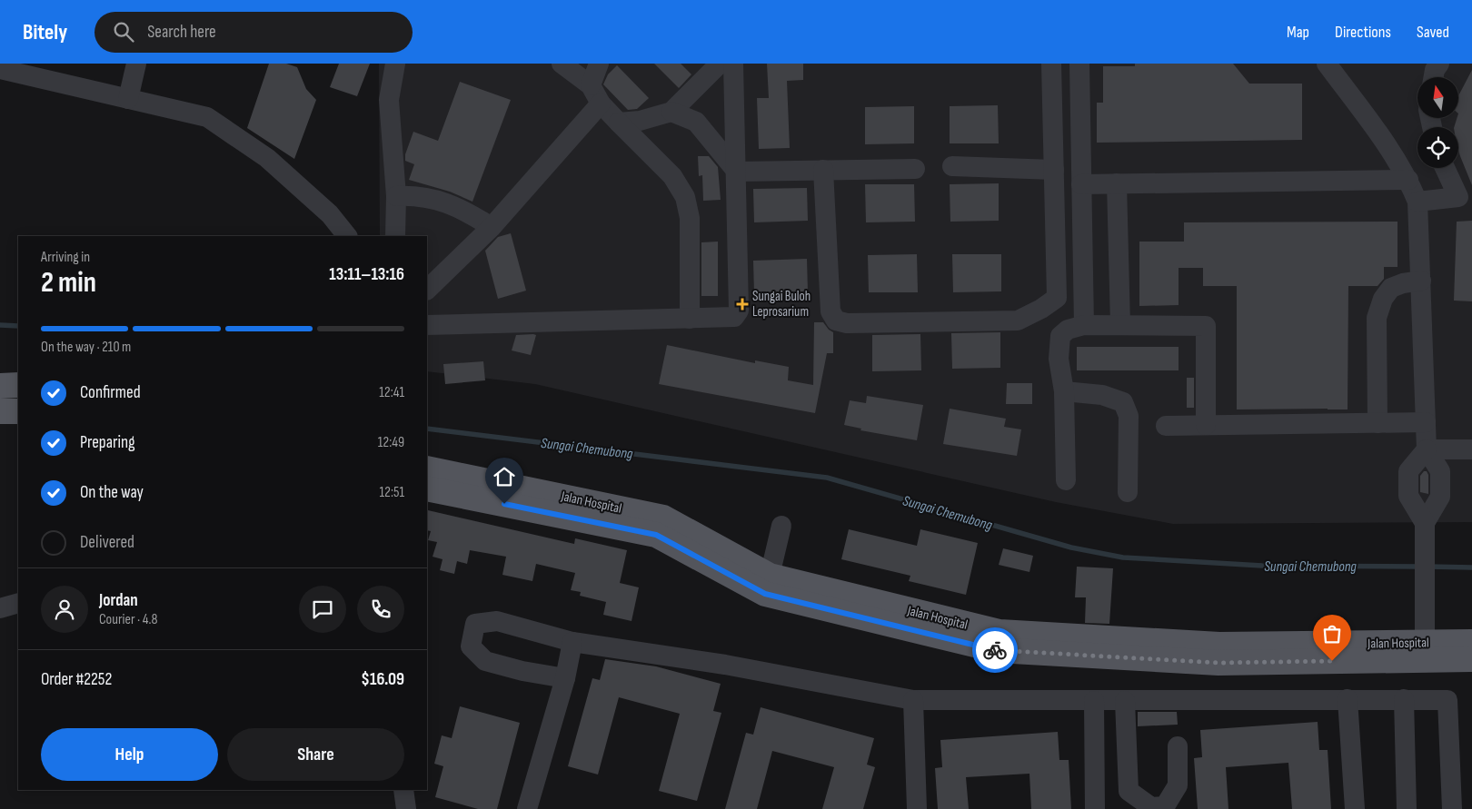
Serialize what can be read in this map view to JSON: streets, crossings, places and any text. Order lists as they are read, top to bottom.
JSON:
{
  "streets": {
    "main road": ["Jalan Hospital"]
  },
  "water": ["Sungai Chemubong"],
  "places": {
    "health": ["Sungai Buloh Leprosarium"]
  },
  "north": "top",
  "page": {
    "header": "Bitely",
    "search": "Search here",
    "nav": ["Map", "Directions", "Saved"],
    "heading": ["2 min", "Arriving in", "13:11–13:16"],
    "panel": [
      "Jordan",
      "Courier · 4.8",
      "Order #2252",
      "$16.09"
    ],
    "bar": "On the way · 210 m",
    "list": [
      ["Confirmed", "12:41"],
      ["Preparing", "12:49"],
      ["On the way", "12:51"],
      "Delivered"
    ],
    "buttons": ["Help", "Share"]
  }
}
